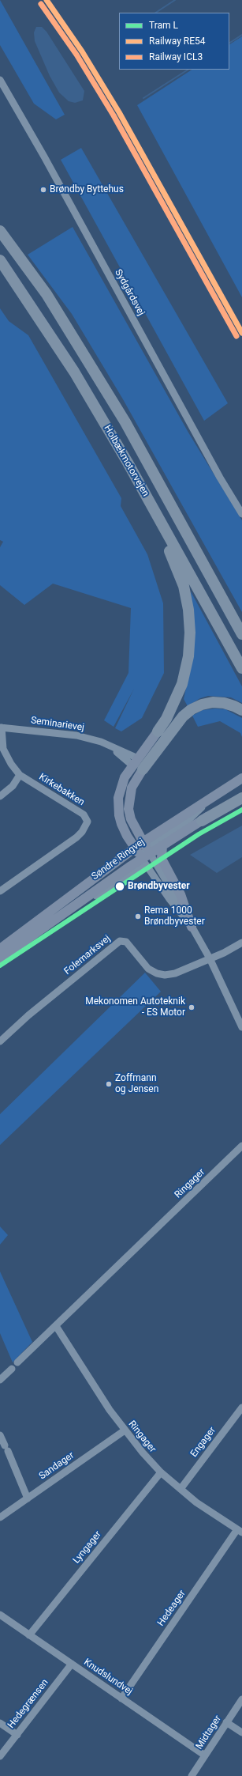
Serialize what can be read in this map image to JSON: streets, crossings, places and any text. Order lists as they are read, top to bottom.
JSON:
{
  "streets": {
    "highway": ["Holbækmotorvejen"],
    "main road": ["Søndre Ringvej"],
    "street": [
      "Sydgårdsvej",
      "Seminarievej",
      "Kirkebakken",
      "Folemarksvej",
      "Ringager",
      "Engager",
      "Sandager",
      "Lyngager",
      "Hedeager",
      "Knudslundvej",
      "Hedegrænsen",
      "Midtager"
    ]
  },
  "crossings": [
    ["Seminarievej", "Kirkebakken"],
    ["Ringager", "Engager"],
    ["Ringager", "Sandager"],
    ["Ringager", "Lyngager"],
    ["Ringager", "Hedeager"],
    ["Lyngager", "Knudslundvej"],
    ["Hedeager", "Knudslundvej"],
    ["Knudslundvej", "Hedegrænsen"],
    ["Knudslundvej", "Midtager"]
  ],
  "places": [
    "Brøndby Byttehus",
    "Brøndbyvester",
    "Rema 1000 Brøndbyvester",
    "Mekonomen Autoteknik - ES Motor",
    "Zoffmann og Jensen"
  ],
  "lines": ["rail line RE54", "rail line ICL3", "tram line L"],
  "legend": ["Tram L", "Railway RE54", "Railway ICL3"]
}
